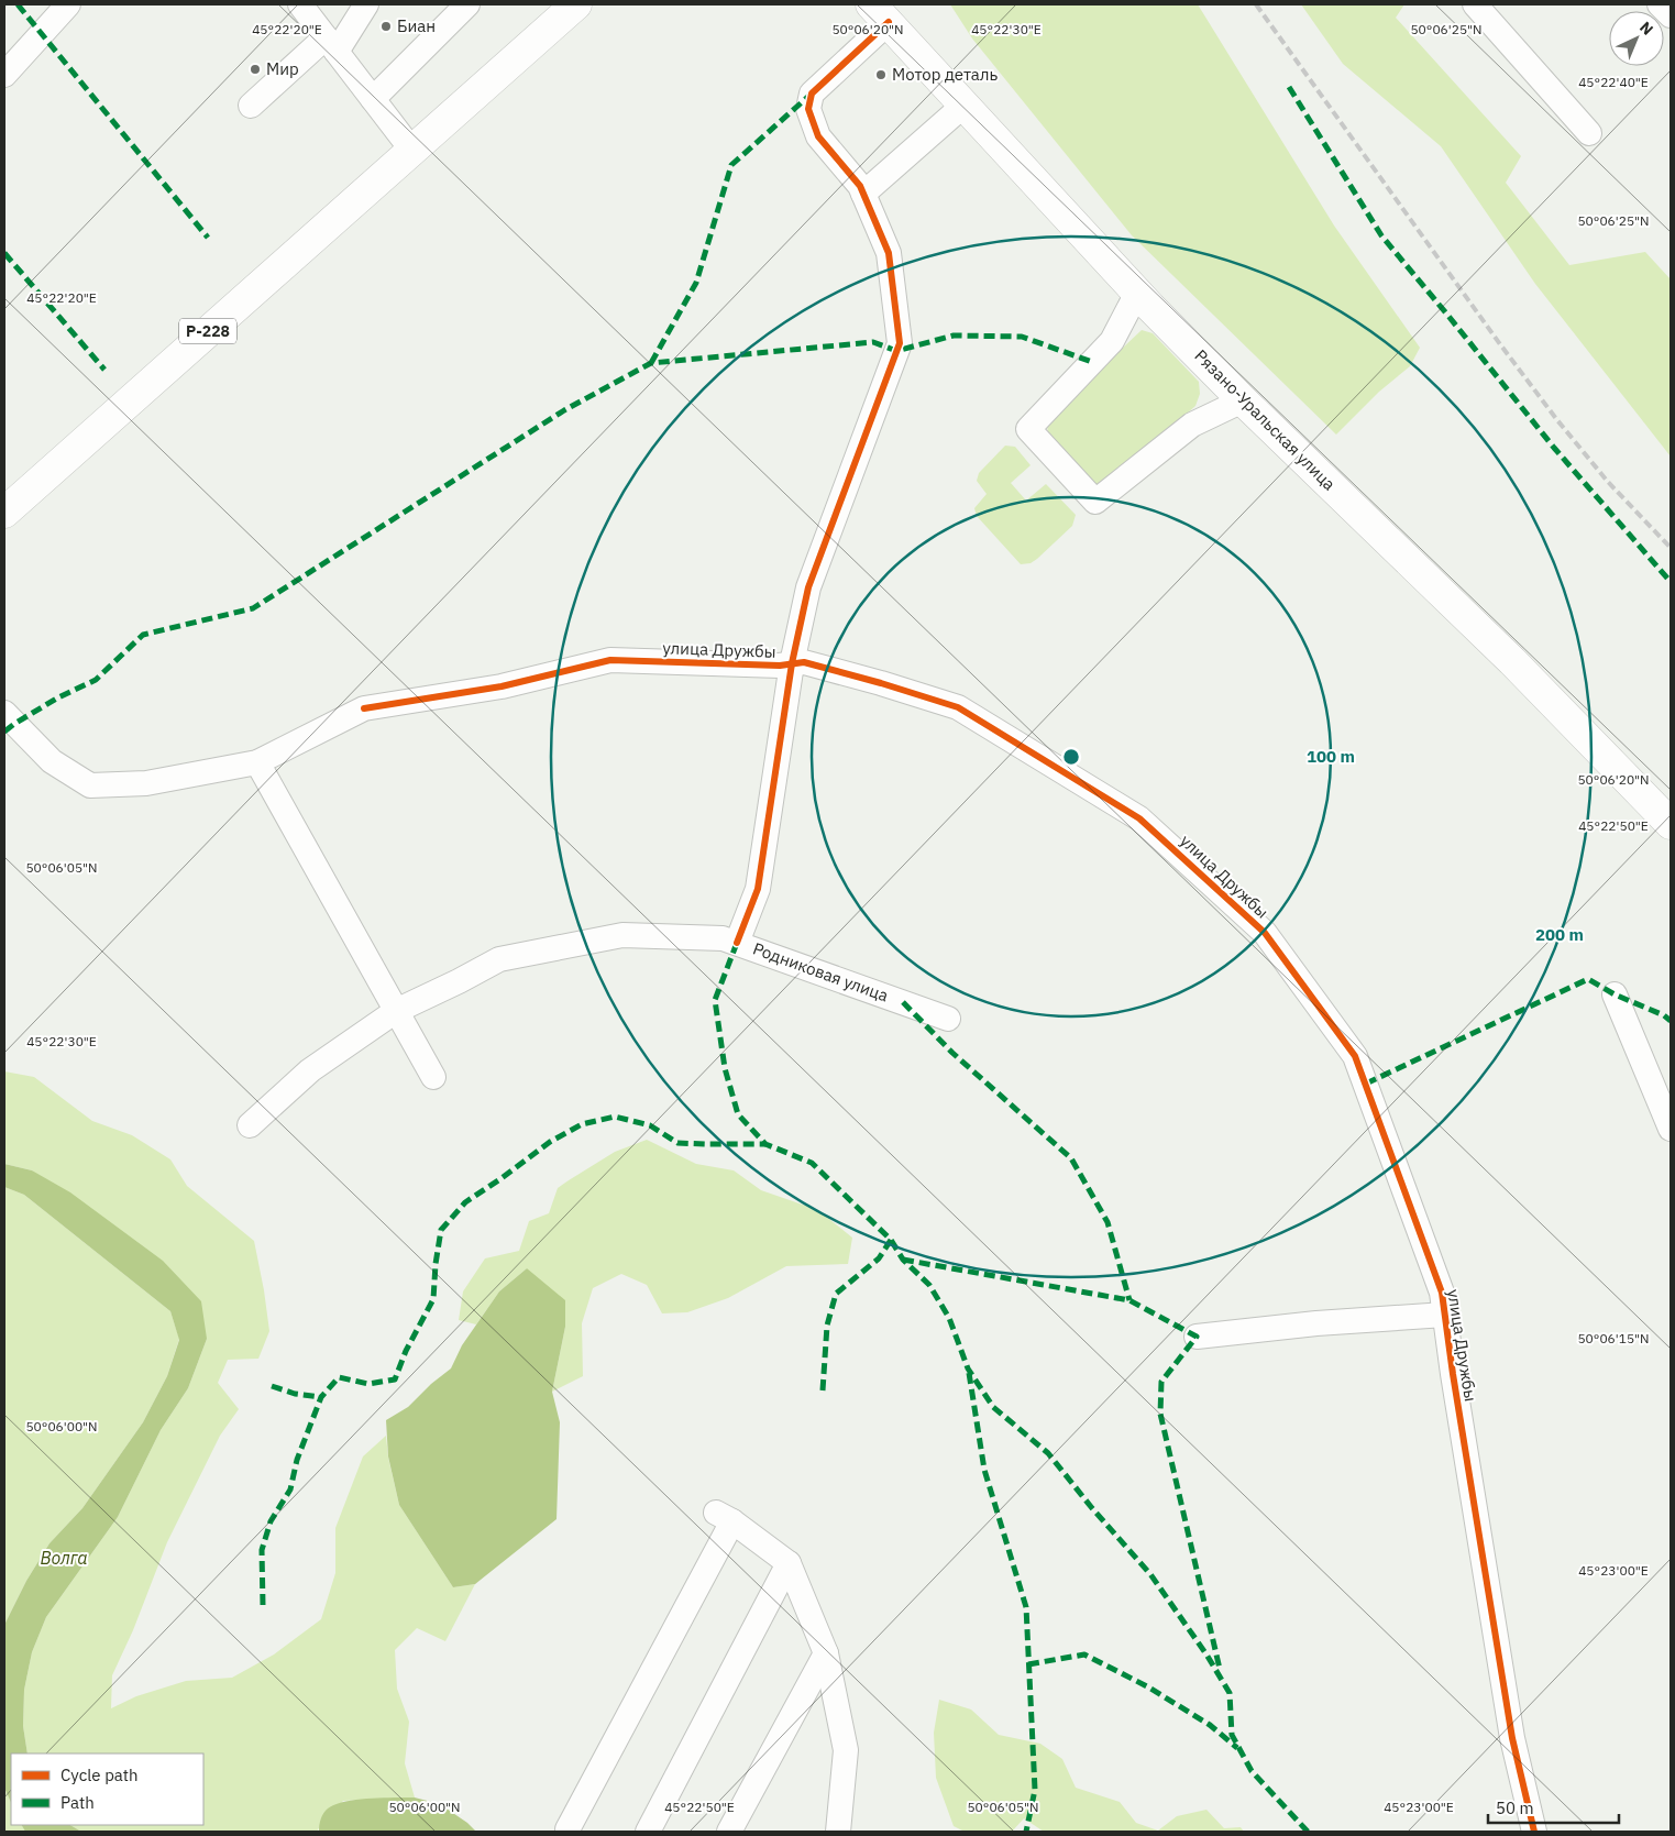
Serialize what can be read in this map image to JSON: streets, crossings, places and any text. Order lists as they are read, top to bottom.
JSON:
{
  "streets": {
    "main road": ["Р-228", "Рязано-Уральская улица"],
    "street": ["улица Дружбы", "Родниковая улица"]
  },
  "water": ["Волга"],
  "places": ["Биан", "Мир", "Мотор деталь"],
  "legend": ["Cycle path", "Path"],
  "scale_bar": "50 m",
  "north": "top right",
  "coordinates": [
    "50°06'20\"N",
    "50°06'25\"N",
    "45°22'20\"E",
    "45°22'30\"E",
    "45°22'40\"E",
    "45°22'50\"E",
    "50°06'05\"N",
    "50°06'15\"N",
    "50°06'00\"N",
    "45°23'00\"E"
  ],
  "rings": ["100 m", "200 m"]
}
